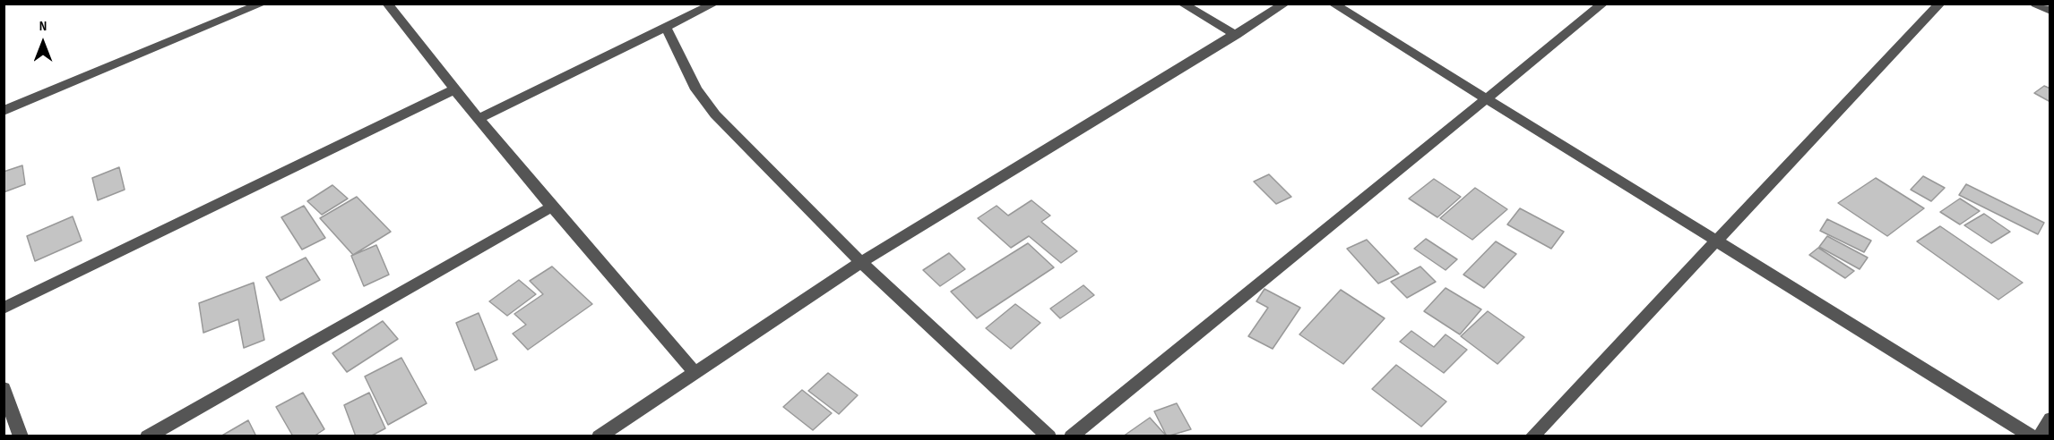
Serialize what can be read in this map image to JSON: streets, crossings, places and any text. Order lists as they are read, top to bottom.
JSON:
{
  "north": "top"
}
